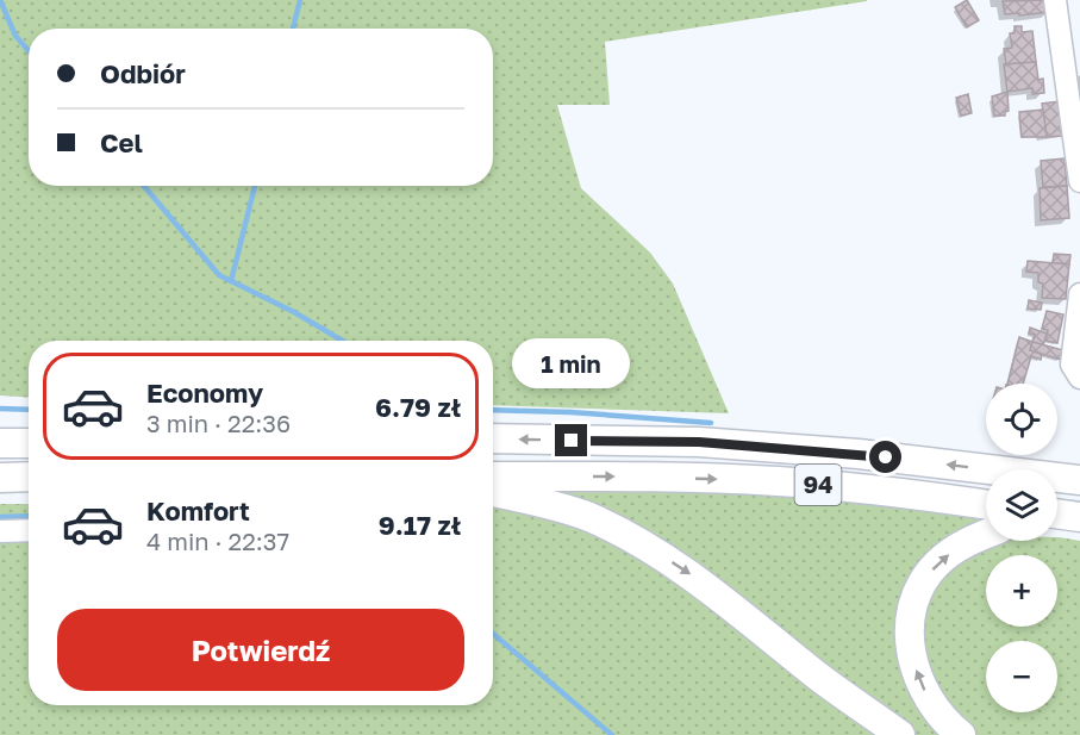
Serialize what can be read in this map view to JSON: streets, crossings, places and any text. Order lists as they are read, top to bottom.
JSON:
{
  "streets": {
    "main road": ["94"]
  },
  "page": {
    "banner": ["Odbiór", "Cel"],
    "bubble": "1 min",
    "list": [
      {
        "name": "Economy",
        "note": "3 min · 22:36",
        "value": "6.79 zł"
      },
      {
        "name": "Komfort",
        "note": "4 min · 22:37",
        "value": "9.17 zł"
      }
    ],
    "map_buttons": ["+", "−"],
    "buttons": "Potwierdź"
  }
}
